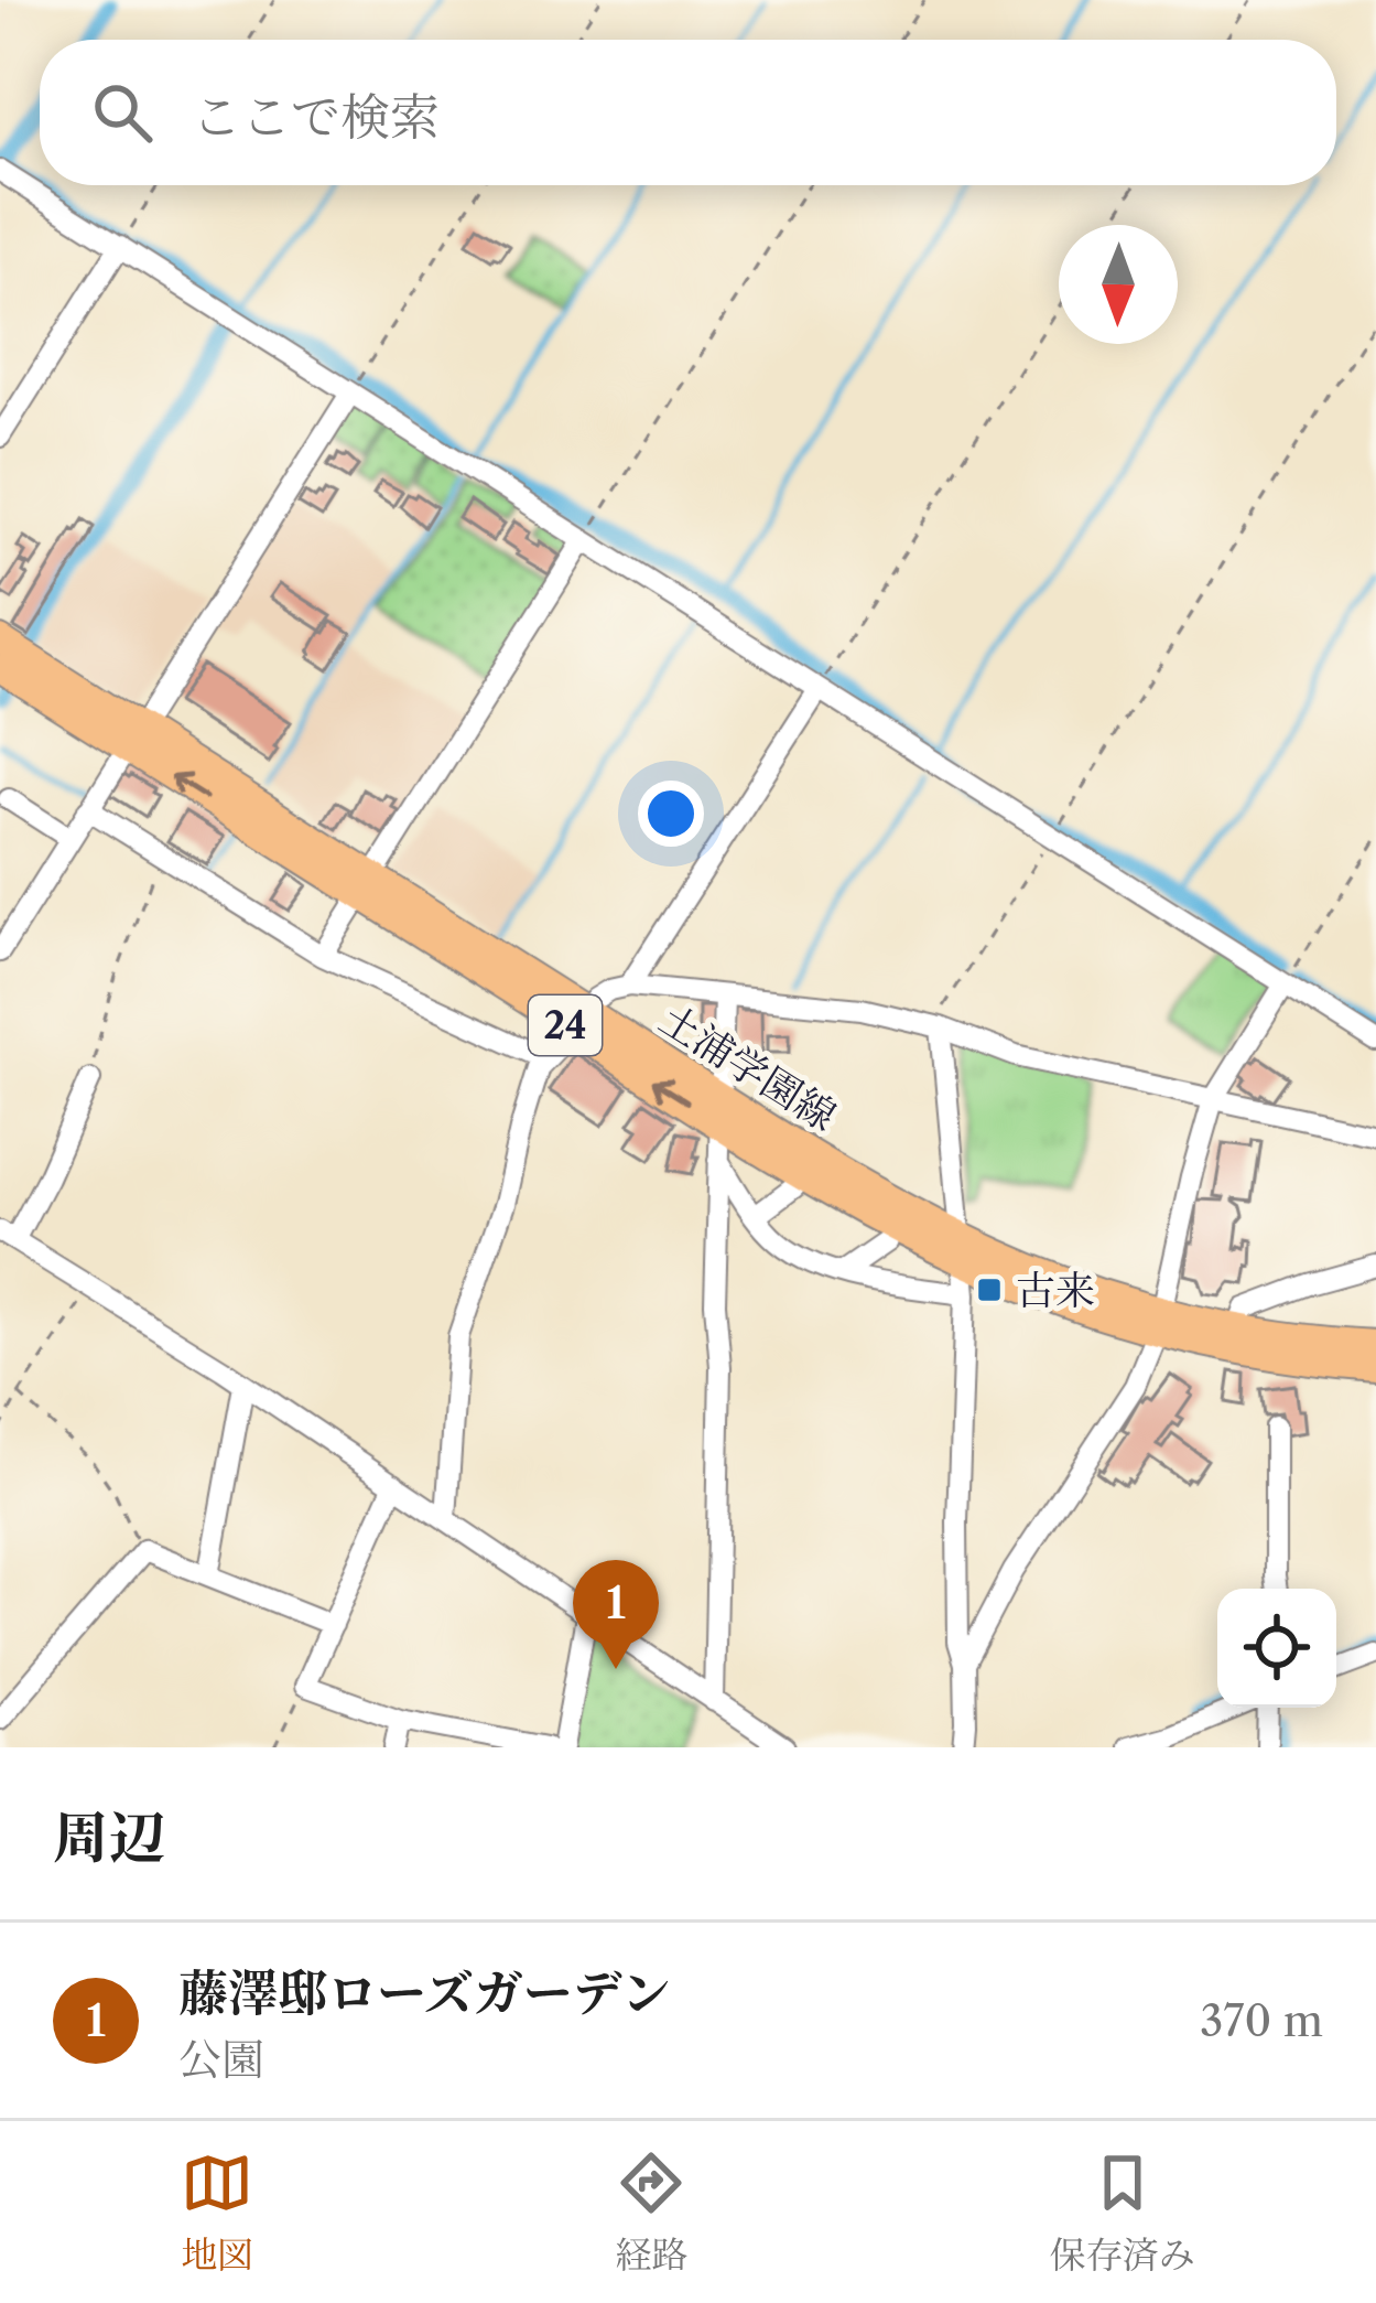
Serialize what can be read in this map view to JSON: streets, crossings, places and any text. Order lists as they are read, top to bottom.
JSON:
{
  "streets": {
    "main road": ["24", "土浦学園線"]
  },
  "places": {
    "transit": ["古来"]
  },
  "north": "bottom",
  "page": {
    "search": "ここで検索",
    "pins": "1",
    "heading": "周辺",
    "list": [
      {
        "mark": "1",
        "name": "藤澤邸ローズガーデン",
        "note": "公園",
        "value": "370 m"
      }
    ],
    "nav": ["地図", "経路", "保存済み"]
  }
}
